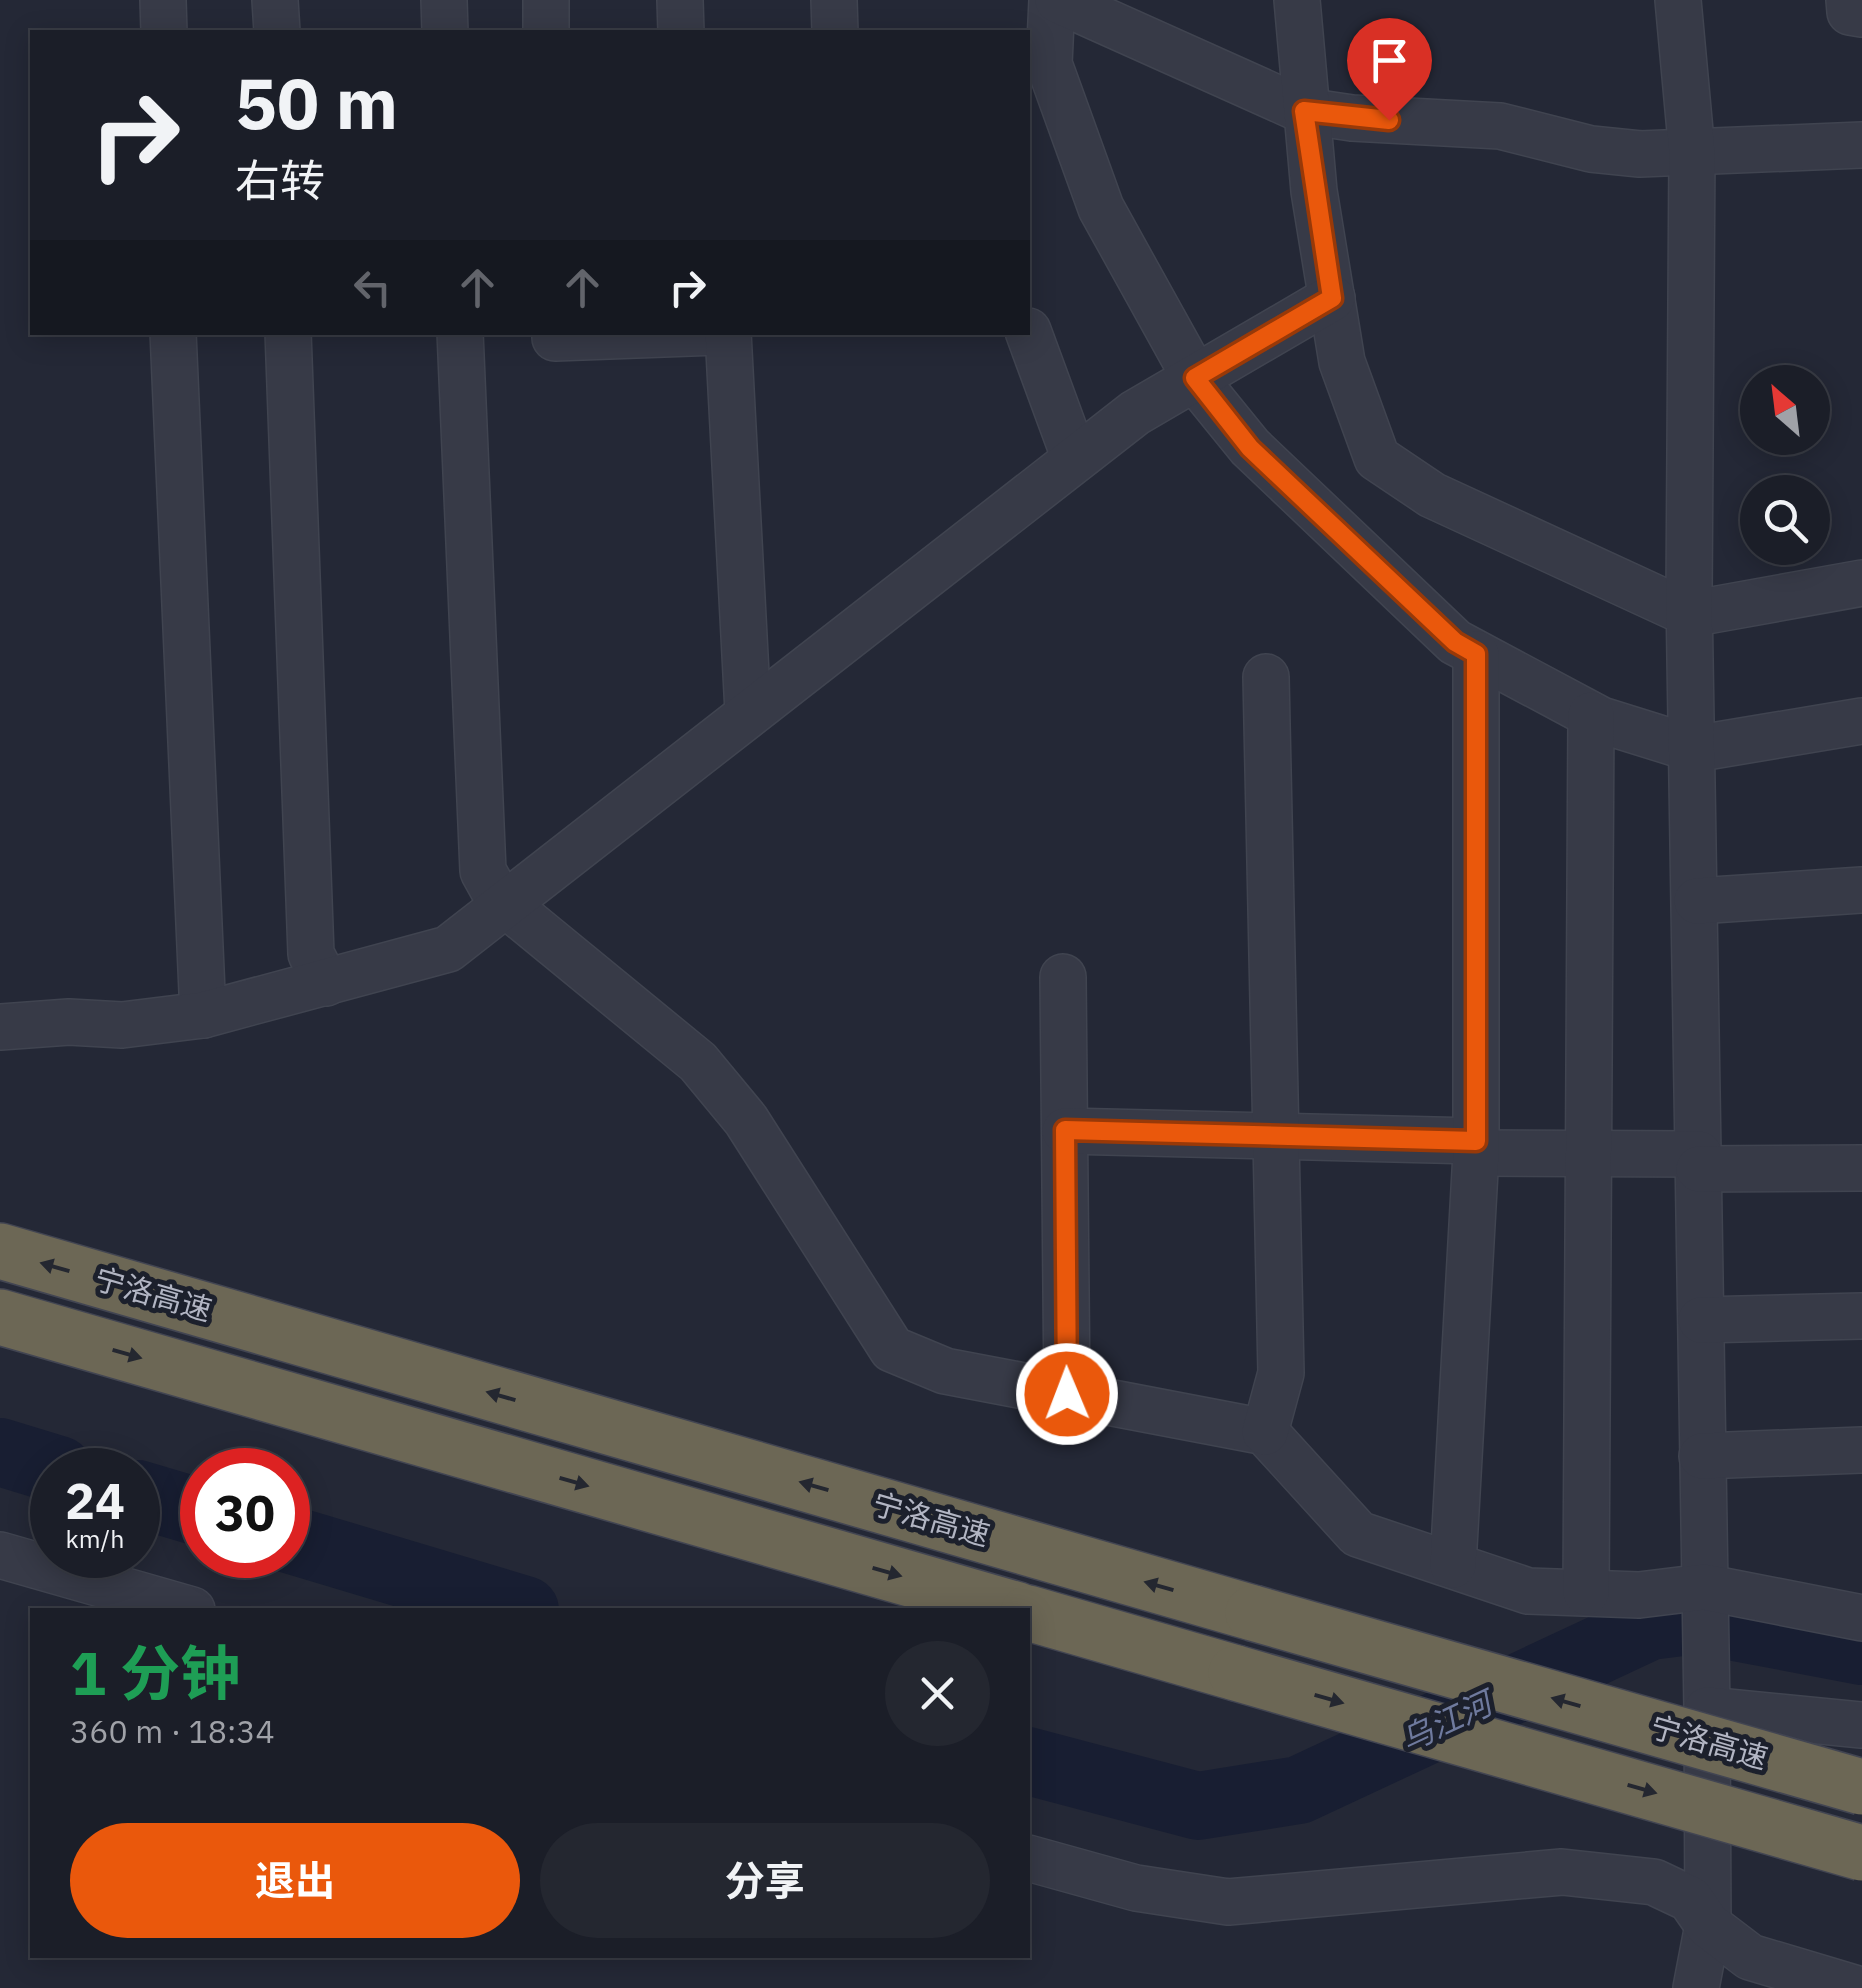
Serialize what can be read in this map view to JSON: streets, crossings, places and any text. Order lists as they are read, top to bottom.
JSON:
{
  "streets": {
    "highway": ["宁洛高速"]
  },
  "water": ["乌江河"],
  "north": "top left",
  "page": {
    "turn": ["50 m", "右转"],
    "speed": "24 km/h",
    "limit": "30",
    "heading": ["1 分钟", "360 m · 18:34"],
    "buttons": ["退出", "分享"]
  }
}
